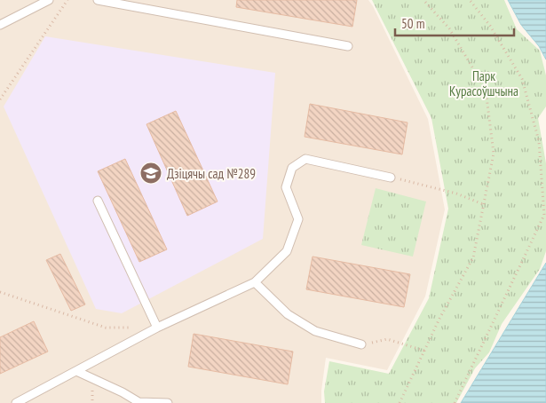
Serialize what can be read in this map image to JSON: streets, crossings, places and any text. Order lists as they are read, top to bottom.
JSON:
{
  "parks": ["Парк Курасоўшчына"],
  "places": {
    "school or university": ["Дзіцячы сад №289"]
  },
  "scale_bar": "50 m"
}
